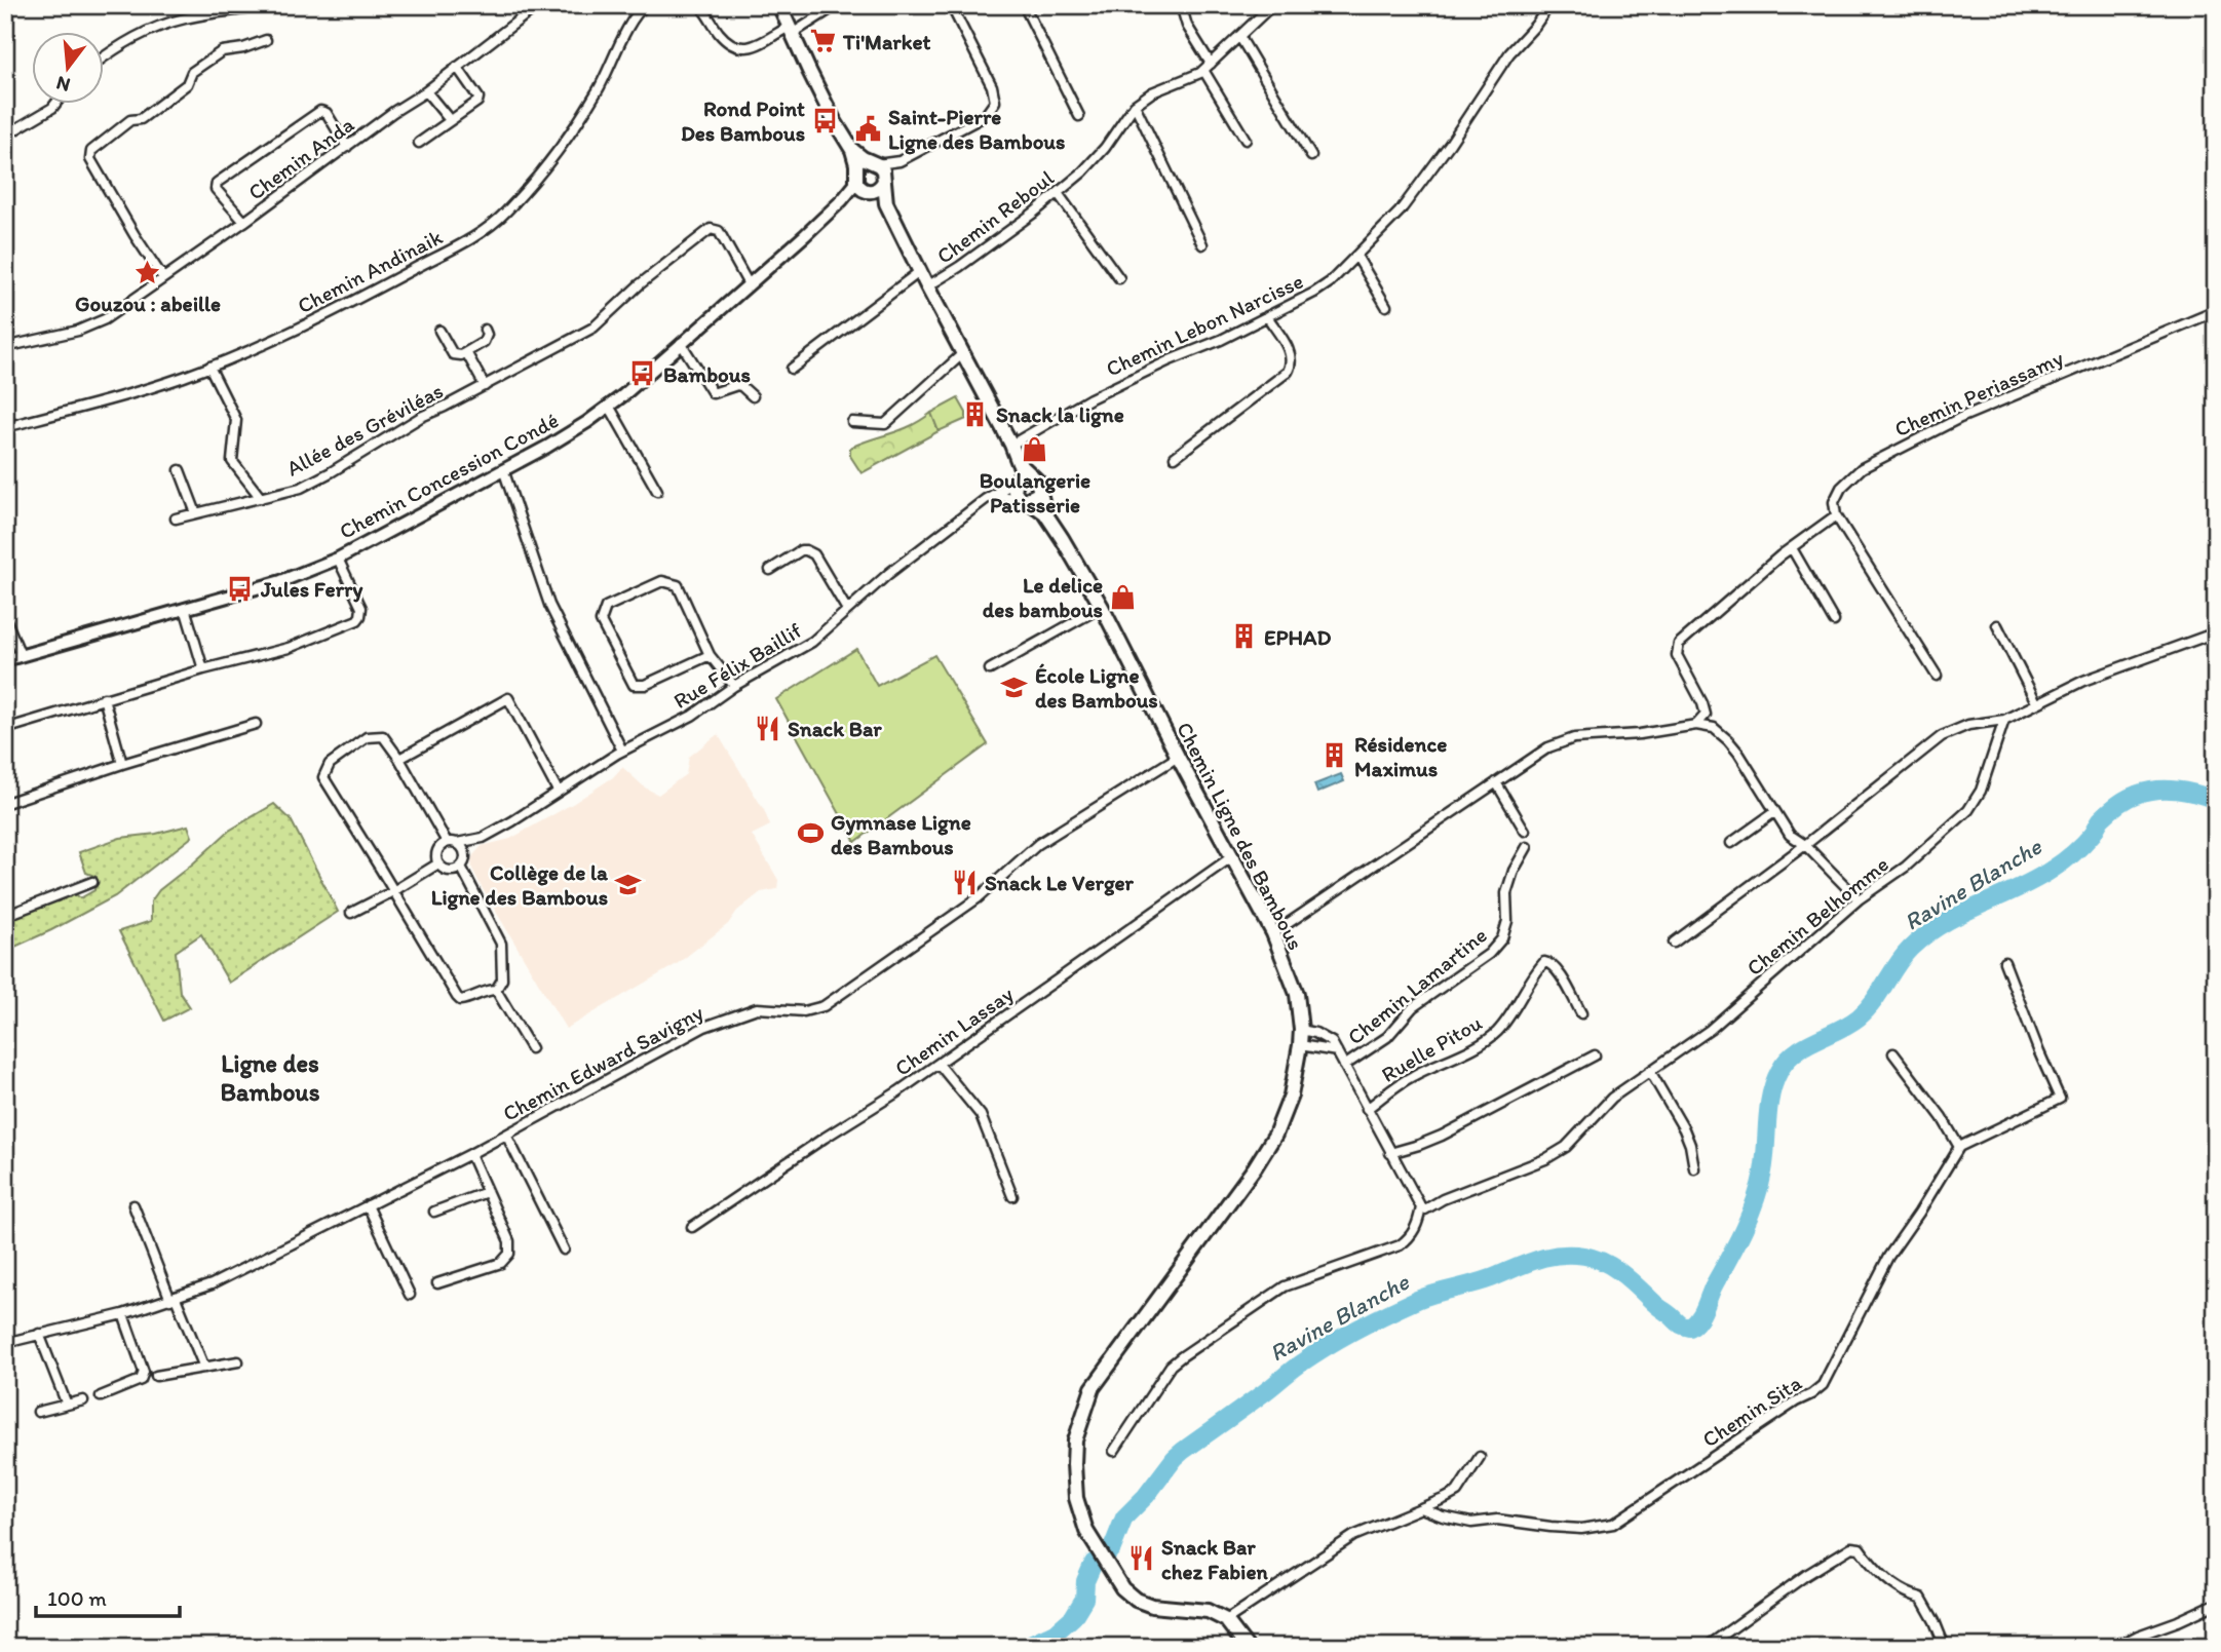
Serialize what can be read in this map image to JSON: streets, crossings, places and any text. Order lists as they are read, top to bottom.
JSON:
{
  "streets": {
    "main road": ["Chemin Ligne des Bambous"],
    "street": [
      "Chemin Anda",
      "Chemin Reboul",
      "Chemin Andinaik",
      "Chemin Lebon Narcisse",
      "Chemin Periassamy",
      "Allée des Gréviléas",
      "Chemin Concession Condé",
      "Rue Félix Baillif",
      "Chemin Belhomme",
      "Chemin Lamartine",
      "Chemin Lassay",
      "Ruelle Pitou",
      "Chemin Edward Savigny",
      "Chemin Sita"
    ]
  },
  "crossings": [
    ["Allée des Gréviléas", "Chemin Concession Condé"],
    ["Rue Félix Baillif", "Chemin Ligne des Bambous"],
    ["Chemin Ligne des Bambous", "Chemin Lassay"],
    ["Chemin Ligne des Bambous", "Chemin Edward Savigny"]
  ],
  "districts": ["Ligne des Bambous"],
  "water": ["Ravine Blanche"],
  "places": {
    "supermarket": ["Ti'Market"],
    "bus stop": ["Rond Point Des Bambous", "Bambous", "Jules Ferry"],
    "public building": ["Saint-Pierre Ligne des Bambous"],
    "place": ["Gouzou : abeille"],
    "building": ["Snack la ligne", "EPHAD", "Résidence Maximus"],
    "shop": ["Boulangerie Patisserie", "Le delice des bambous"],
    "school or university": ["École Ligne des Bambous", "Collège de la Ligne des Bambous"],
    "restaurant": ["Snack Bar", "Snack Le Verger", "Snack Bar chez Fabien"],
    "sports": ["Gymnase Ligne des Bambous"]
  },
  "scale_bar": "100 m",
  "north": "bottom"
}
